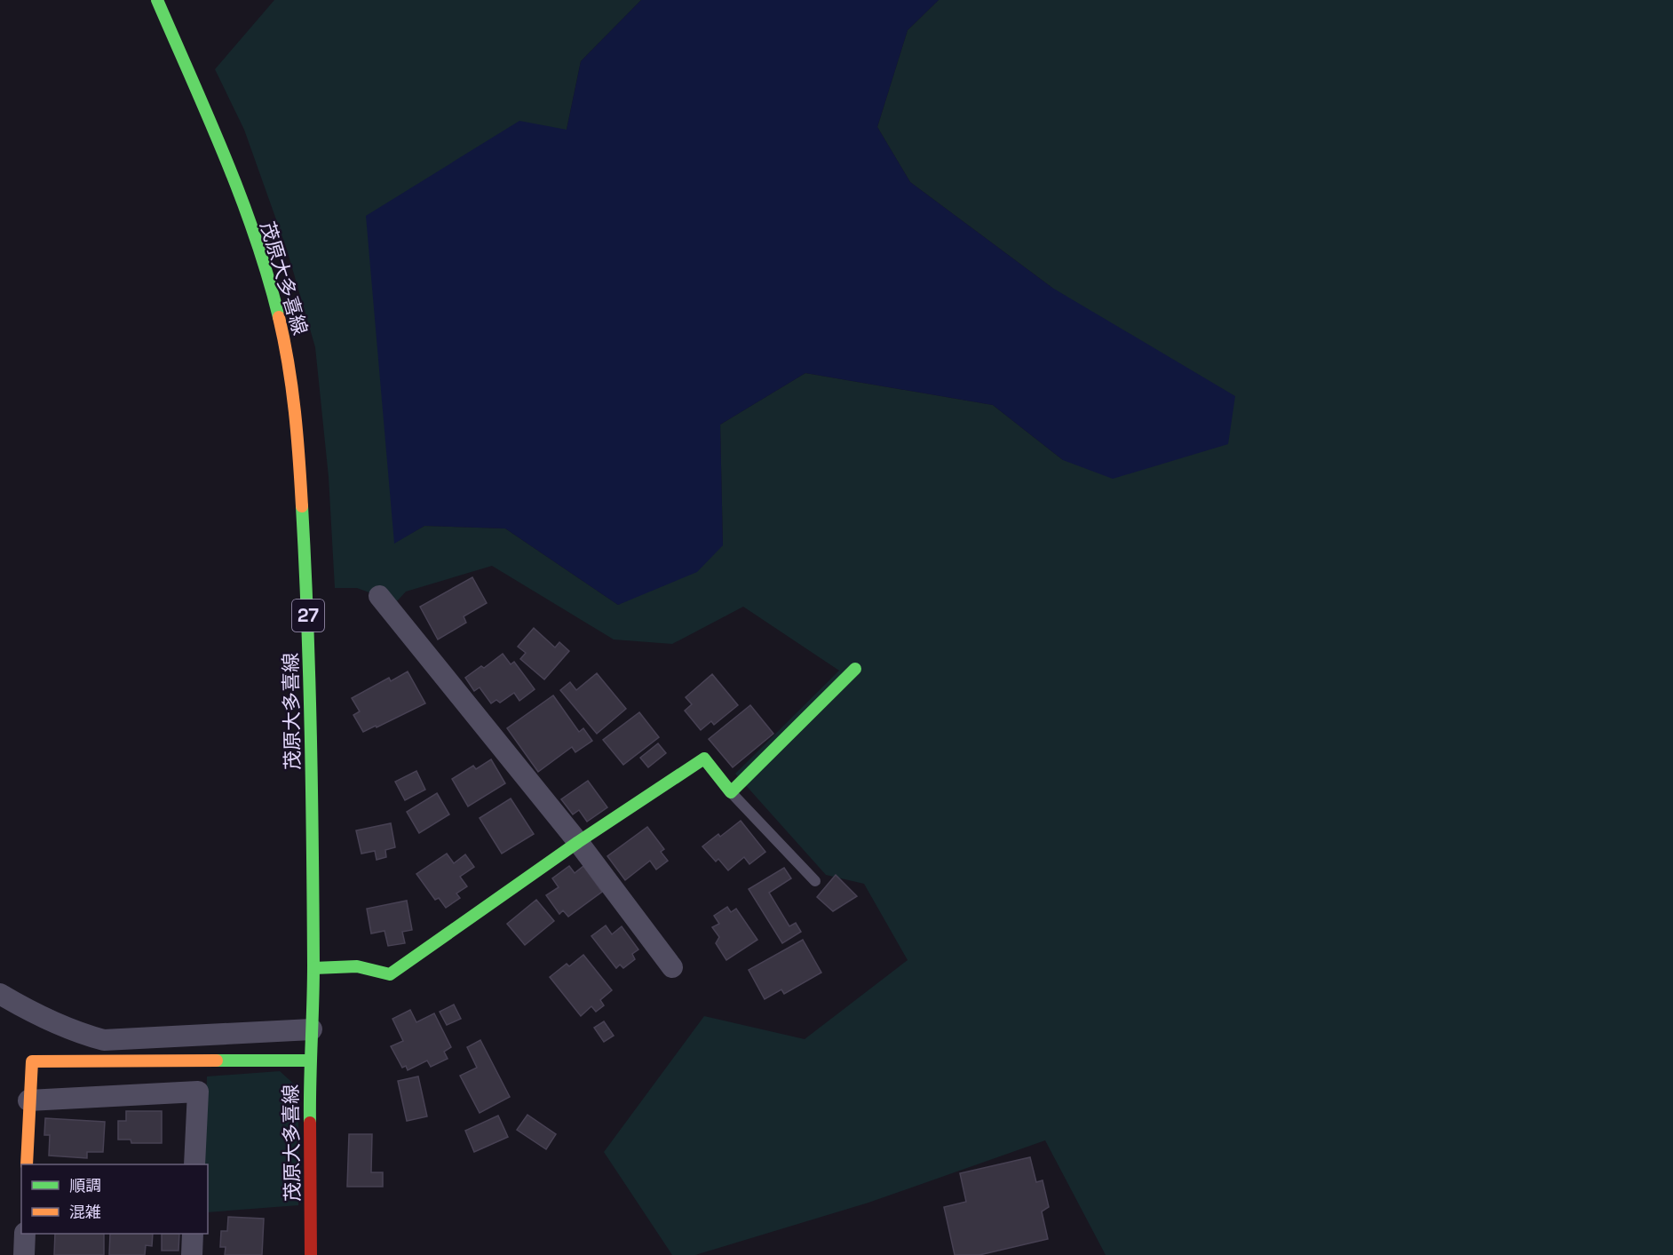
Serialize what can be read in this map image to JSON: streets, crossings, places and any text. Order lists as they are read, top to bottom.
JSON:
{
  "streets": {
    "main road": ["茂原大多喜線", "27"]
  },
  "legend": ["順調", "混雑"]
}
